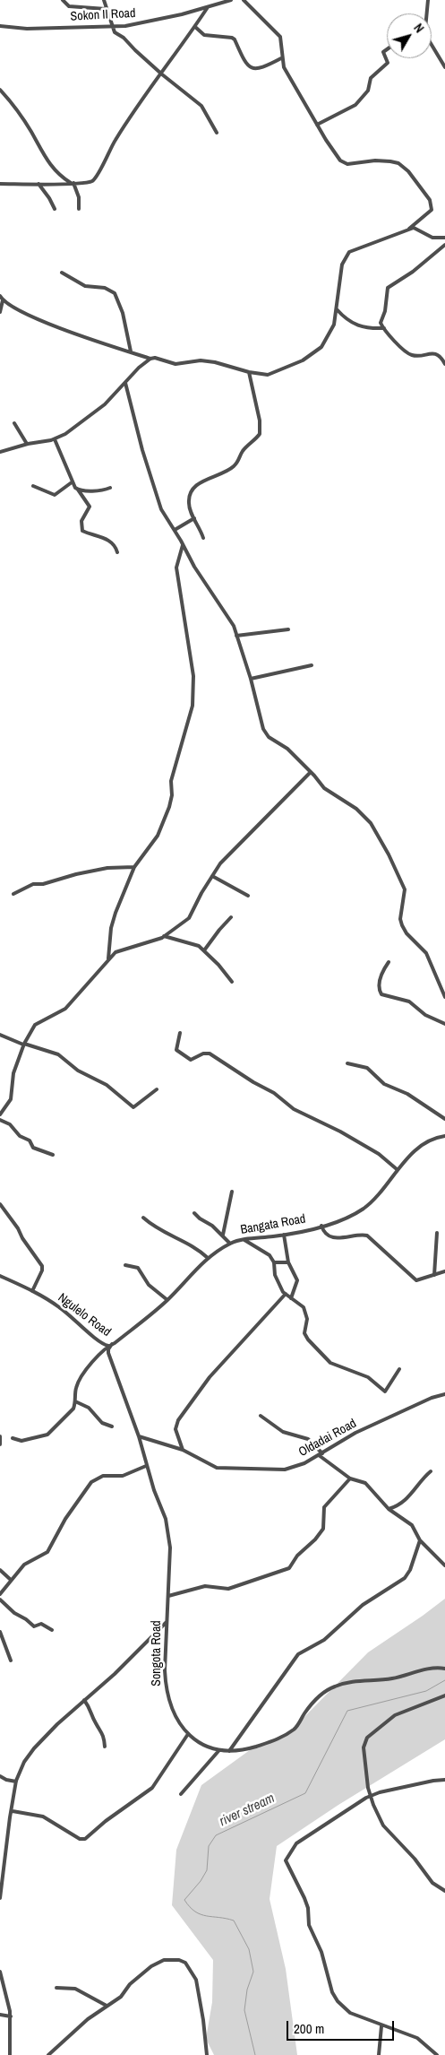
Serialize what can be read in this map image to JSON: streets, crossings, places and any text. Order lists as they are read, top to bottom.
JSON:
{
  "streets": {
    "street": [
      "Sokon II Road",
      "Bangata Road",
      "Ngulelo Road",
      "Oldadai Road",
      "Songota Road"
    ]
  },
  "crossings": [
    ["Bangata Road", "Ngulelo Road"],
    ["Bangata Road", "Songota Road"],
    ["Ngulelo Road", "Songota Road"],
    ["Oldadai Road", "Songota Road"]
  ],
  "water": ["river stream"],
  "scale_bar": "200 m",
  "north": "top right"
}
